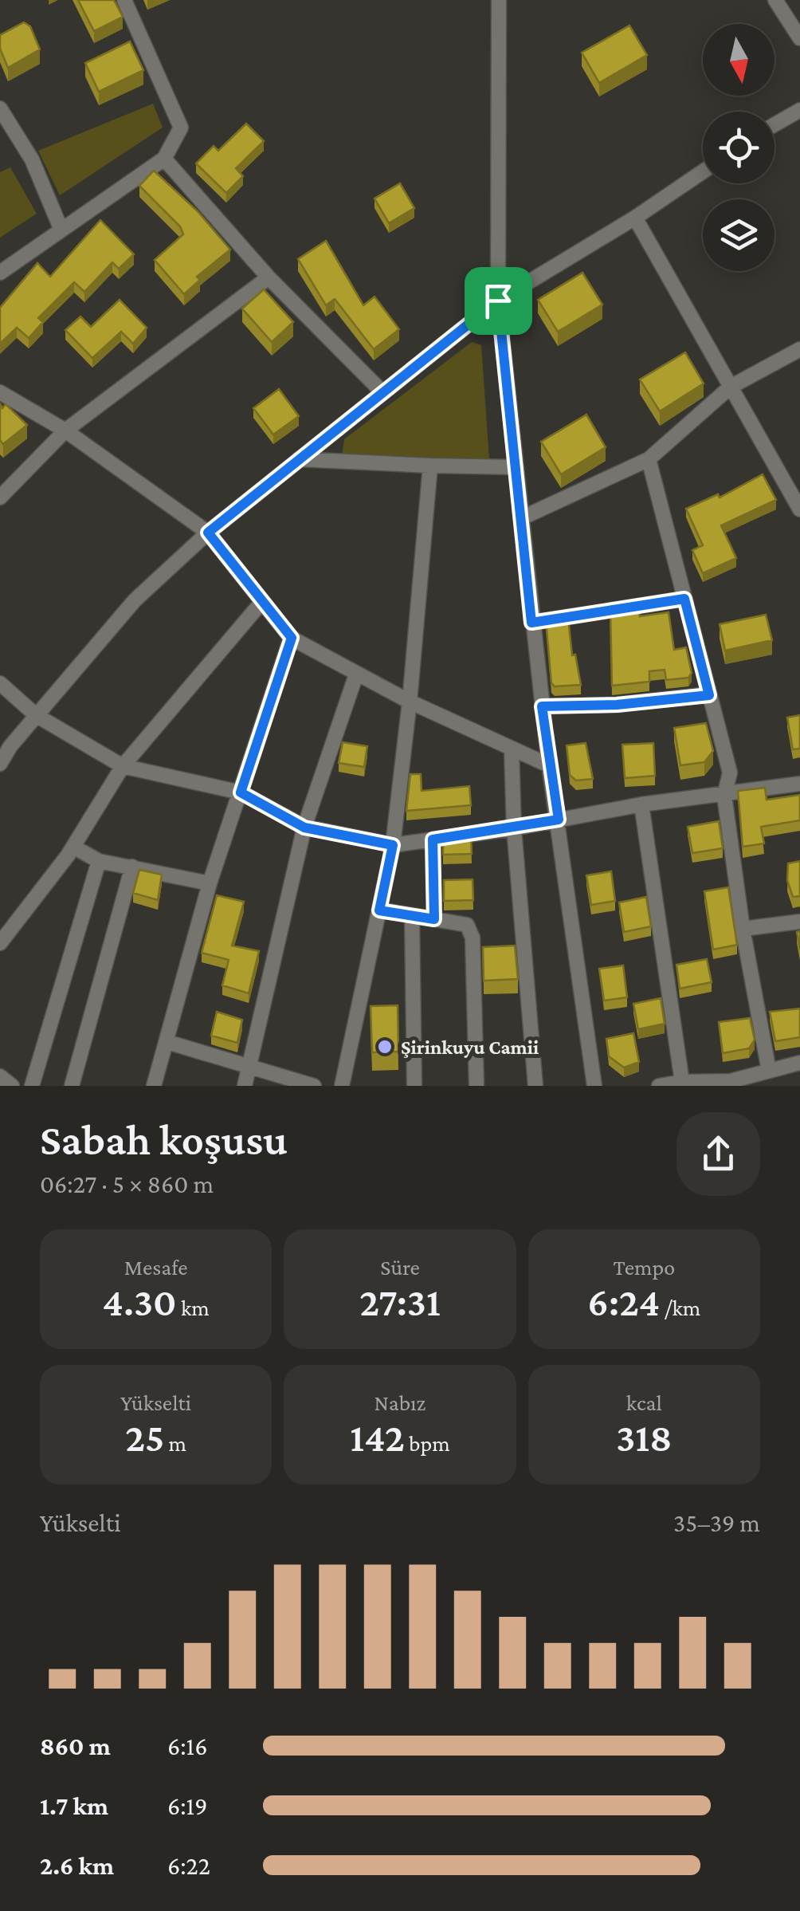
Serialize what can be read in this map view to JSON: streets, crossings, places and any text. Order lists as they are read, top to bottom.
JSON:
{
  "places": ["Şirinkuyu Camii"],
  "north": "bottom",
  "page": {
    "heading": ["Sabah koşusu", "06:27 · 5 × 860 m"],
    "stats": [
      ["Mesafe", "4.30 km"],
      ["Süre", "27:31"],
      ["Tempo", "6:24 /km"],
      ["Yükselti", "25 m"],
      ["Nabız", "142 bpm"],
      ["kcal", "318"]
    ],
    "chart": ["Yükselti", "35–39 m"],
    "list": [
      {
        "name": "860 m",
        "note": "6:16"
      },
      {
        "name": "1.7 km",
        "note": "6:19"
      },
      {
        "name": "2.6 km",
        "note": "6:22"
      }
    ]
  }
}
